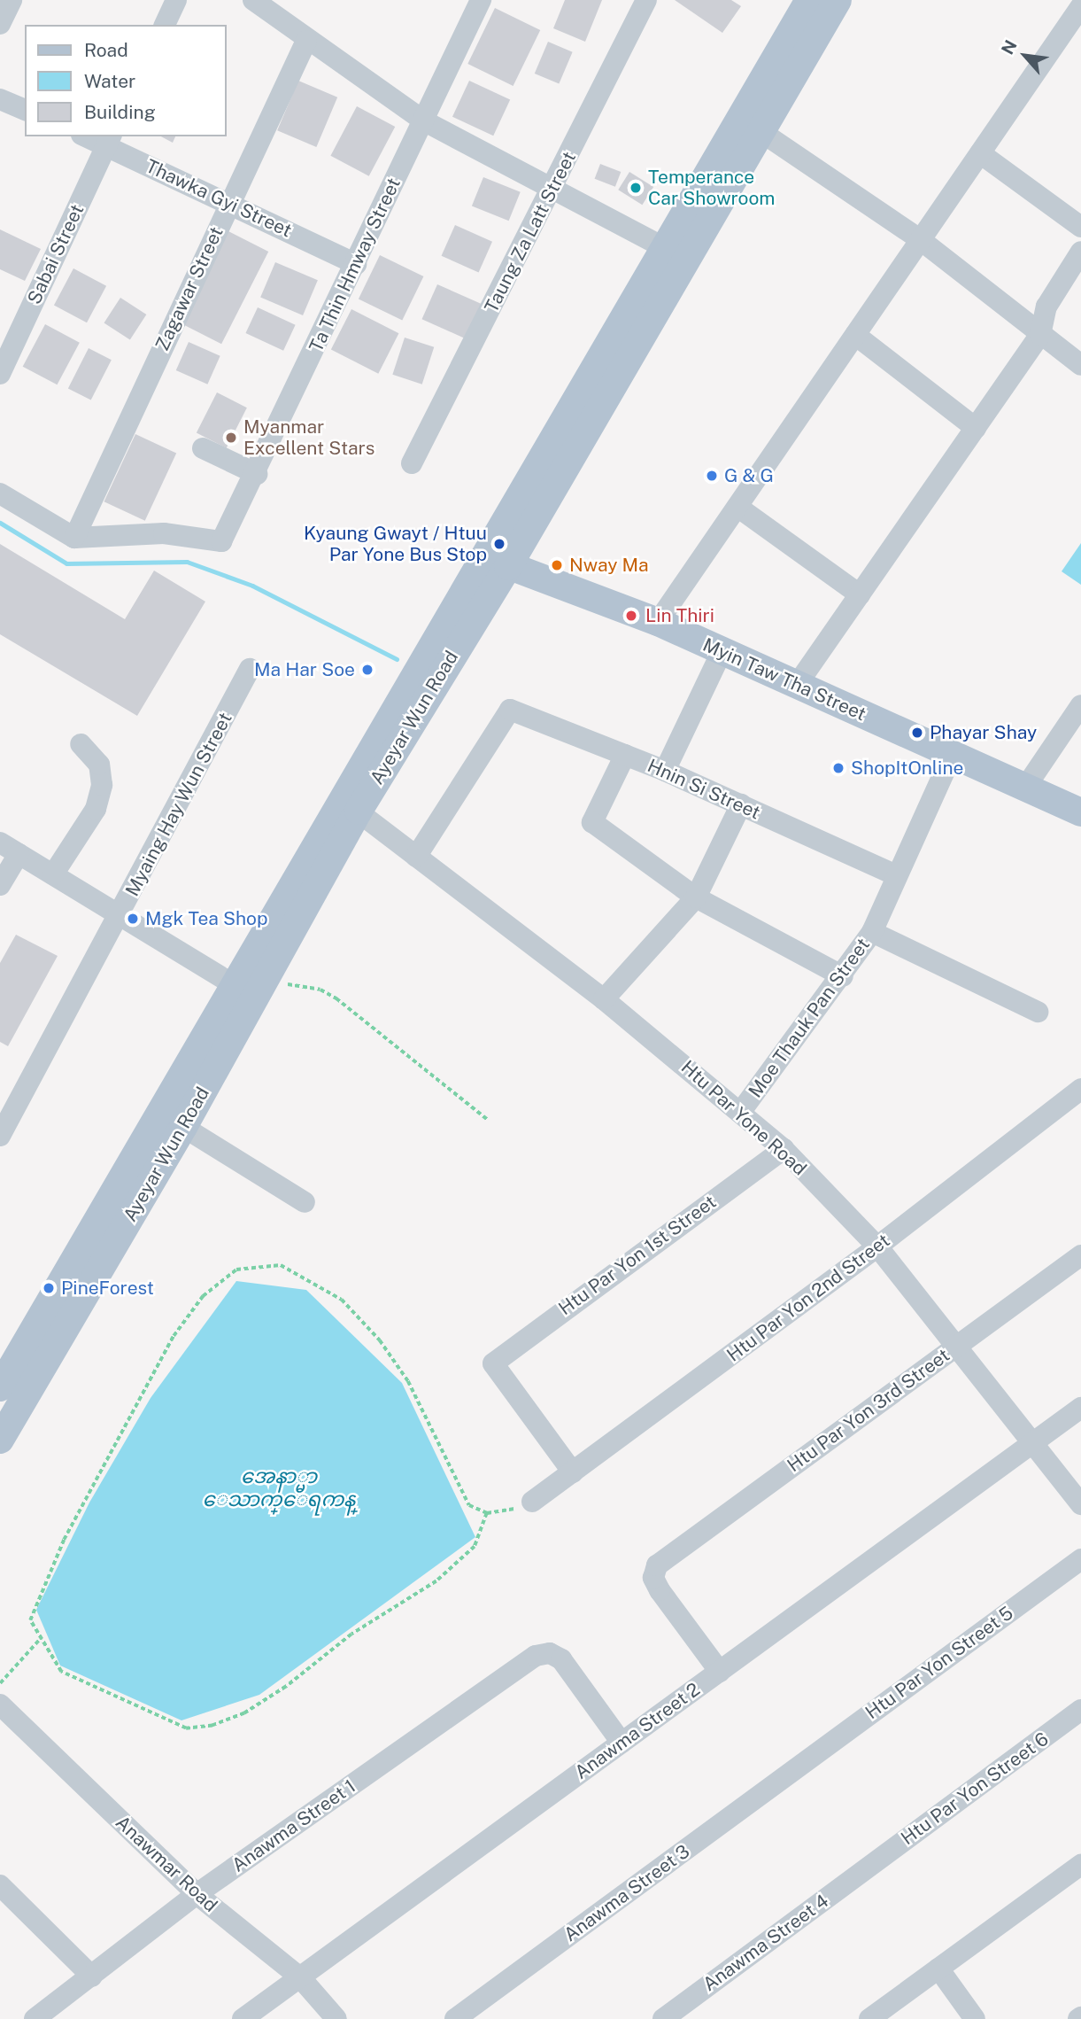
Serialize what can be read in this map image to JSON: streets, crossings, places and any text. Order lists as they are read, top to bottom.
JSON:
{
  "streets": {
    "main road": ["Myin Taw Tha Street", "Ayeyar Wun Road"],
    "street": [
      "Thawka Gyi Street",
      "Taung Za Latt Street",
      "Sabai Street",
      "Ta Thin Hmway Street",
      "Zagawar Street",
      "Hnin Si Street",
      "Myaing Hay Wun Street",
      "Moe Thauk Pan Street",
      "Htu Par Yone Road",
      "Htu Par Yon 1st Street",
      "Htu Par Yon 2nd Street",
      "Htu Par Yon 3rd Street",
      "Anawma Street 2",
      "Htu Par Yon Street 6",
      "Anawma Street 1",
      "Anawmar Road",
      "Anawma Street 3",
      "Anawma Street 4"
    ]
  },
  "crossings": [
    ["Thawka Gyi Street", "Sabai Street"],
    ["Thawka Gyi Street", "Ta Thin Hmway Street"],
    ["Thawka Gyi Street", "Zagawar Street"],
    ["Ta Thin Hmway Street", "Zagawar Street"],
    ["Myin Taw Tha Street", "Ayeyar Wun Road"],
    ["Myin Taw Tha Street", "Moe Thauk Pan Street"],
    ["Ayeyar Wun Road", "Htu Par Yone Road"],
    ["Hnin Si Street", "Moe Thauk Pan Street"],
    ["Hnin Si Street", "Htu Par Yone Road"],
    ["Moe Thauk Pan Street", "Htu Par Yone Road"],
    ["Htu Par Yone Road", "Htu Par Yon 1st Street"],
    ["Htu Par Yone Road", "Htu Par Yon 2nd Street"],
    ["Htu Par Yone Road", "Htu Par Yon 3rd Street"],
    ["Htu Par Yone Road", "Anawma Street 2"],
    ["Htu Par Yon 1st Street", "Htu Par Yon 2nd Street"],
    ["Htu Par Yon 3rd Street", "Anawma Street 2"],
    ["Anawma Street 2", "Anawma Street 1"],
    ["Anawma Street 2", "Anawmar Road"],
    ["Htu Par Yon Street 6", "Anawma Street 4"],
    ["Anawma Street 1", "Anawmar Road"]
  ],
  "water": ["အေနာ္မာ ေသာက္ေရကန္"],
  "places": [
    "Temperance Car Showroom",
    "Myanmar Excellent Stars",
    "G & G",
    "Kyaung Gwayt / Htuu Par Yone Bus Stop",
    "Nway Ma",
    "Lin Thiri",
    "Ma Har Soe",
    "Phayar Shay",
    "ShopItOnline",
    "Mgk Tea Shop",
    "PineForest"
  ],
  "legend": ["Road", "Water", "Building"],
  "north": "top left"
}
